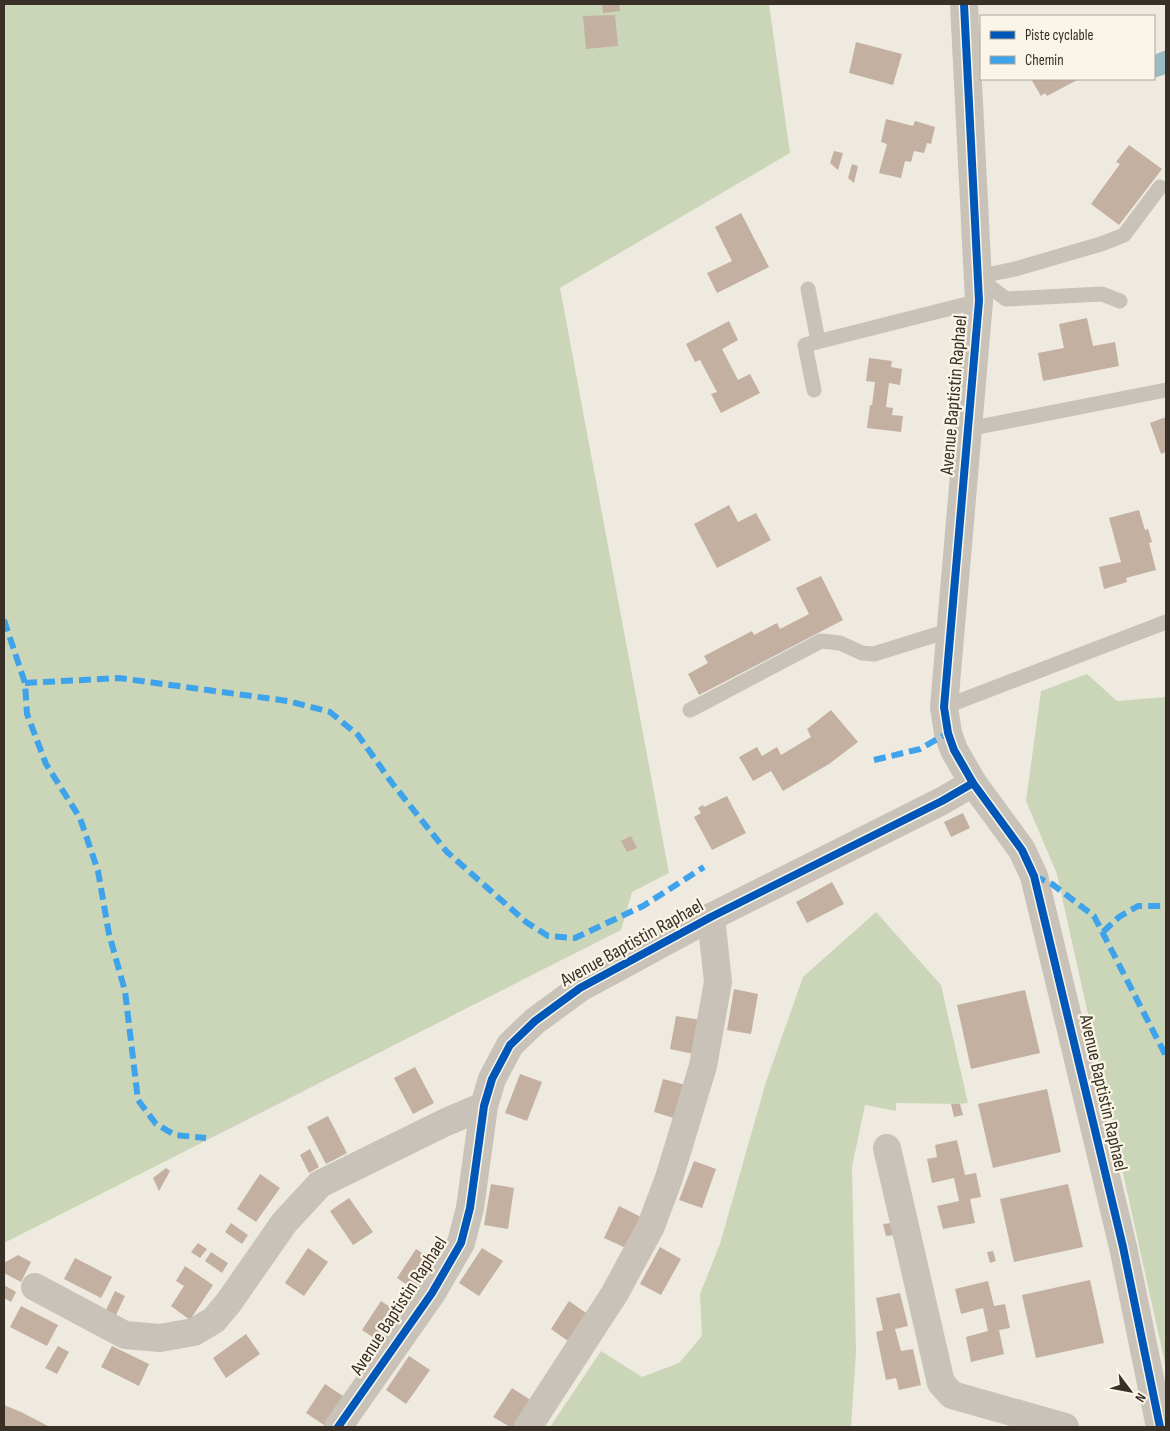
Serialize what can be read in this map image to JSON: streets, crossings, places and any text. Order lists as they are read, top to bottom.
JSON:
{
  "streets": {
    "street": ["Avenue Baptistin Raphael"]
  },
  "legend": ["Piste cyclable", "Chemin"],
  "north": "bottom right"
}
